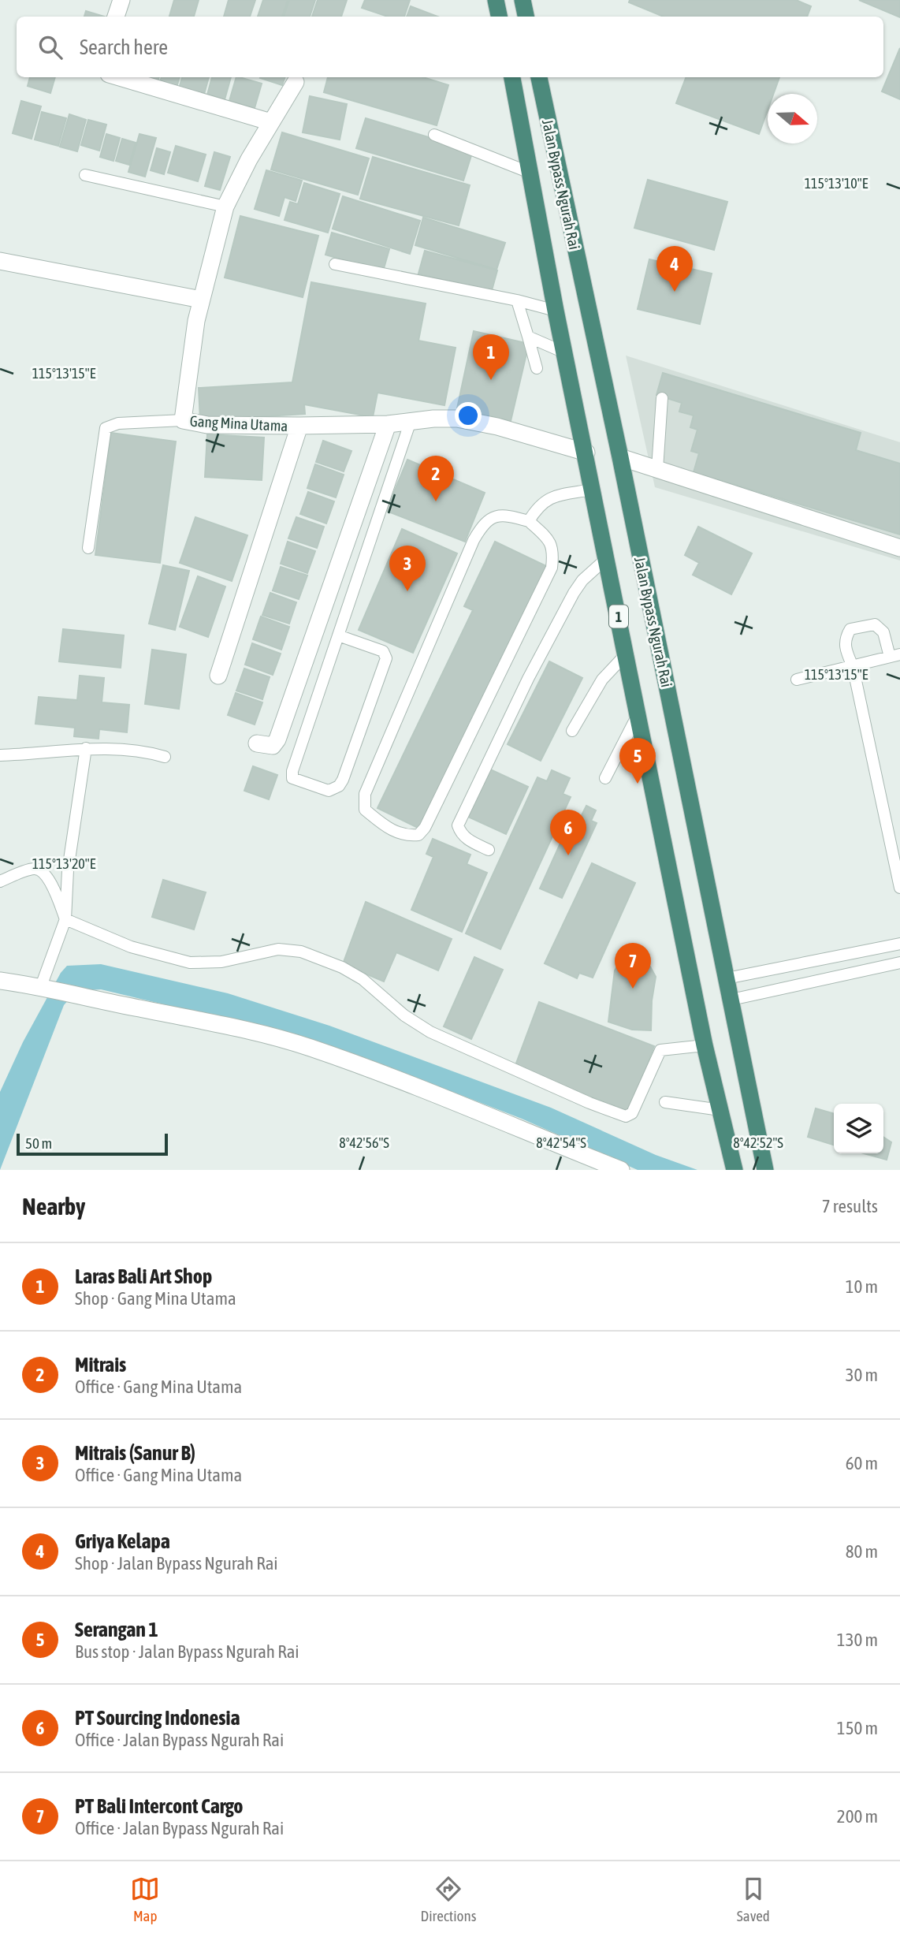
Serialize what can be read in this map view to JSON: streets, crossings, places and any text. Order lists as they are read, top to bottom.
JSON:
{
  "streets": {
    "highway": ["Jalan Bypass Ngurah Rai", "1"],
    "street": ["Gang Mina Utama"]
  },
  "crossings": [
    ["Jalan Bypass Ngurah Rai", "Gang Mina Utama"]
  ],
  "scale_bar": "50 m",
  "north": "right",
  "page": {
    "search": "Search here",
    "pins": [
      "4",
      "1",
      "2",
      "3",
      "5",
      "6",
      "7"
    ],
    "scale": "50 m",
    "heading": ["Nearby", "7 results"],
    "list": [
      {
        "mark": "1",
        "name": "Laras Bali Art Shop",
        "note": "Shop · Gang Mina Utama",
        "value": "10 m"
      },
      {
        "mark": "2",
        "name": "Mitrais",
        "note": "Office · Gang Mina Utama",
        "value": "30 m"
      },
      {
        "mark": "3",
        "name": "Mitrais (Sanur B)",
        "note": "Office · Gang Mina Utama",
        "value": "60 m"
      },
      {
        "mark": "4",
        "name": "Griya Kelapa",
        "note": "Shop · Jalan Bypass Ngurah Rai",
        "value": "80 m"
      },
      {
        "mark": "5",
        "name": "Serangan 1",
        "note": "Bus stop · Jalan Bypass Ngurah Rai",
        "value": "130 m"
      },
      {
        "mark": "6",
        "name": "PT Sourcing Indonesia",
        "note": "Office · Jalan Bypass Ngurah Rai",
        "value": "150 m"
      },
      {
        "mark": "7",
        "name": "PT Bali Intercont Cargo",
        "note": "Office · Jalan Bypass Ngurah Rai",
        "value": "200 m"
      }
    ],
    "nav": ["Map", "Directions", "Saved"]
  },
  "coordinates": [
    "115°13'10\"E",
    "115°13'15\"E",
    "115°13'20\"E",
    "8°42'56\"S",
    "8°42'54\"S",
    "8°42'52\"S"
  ]
}
